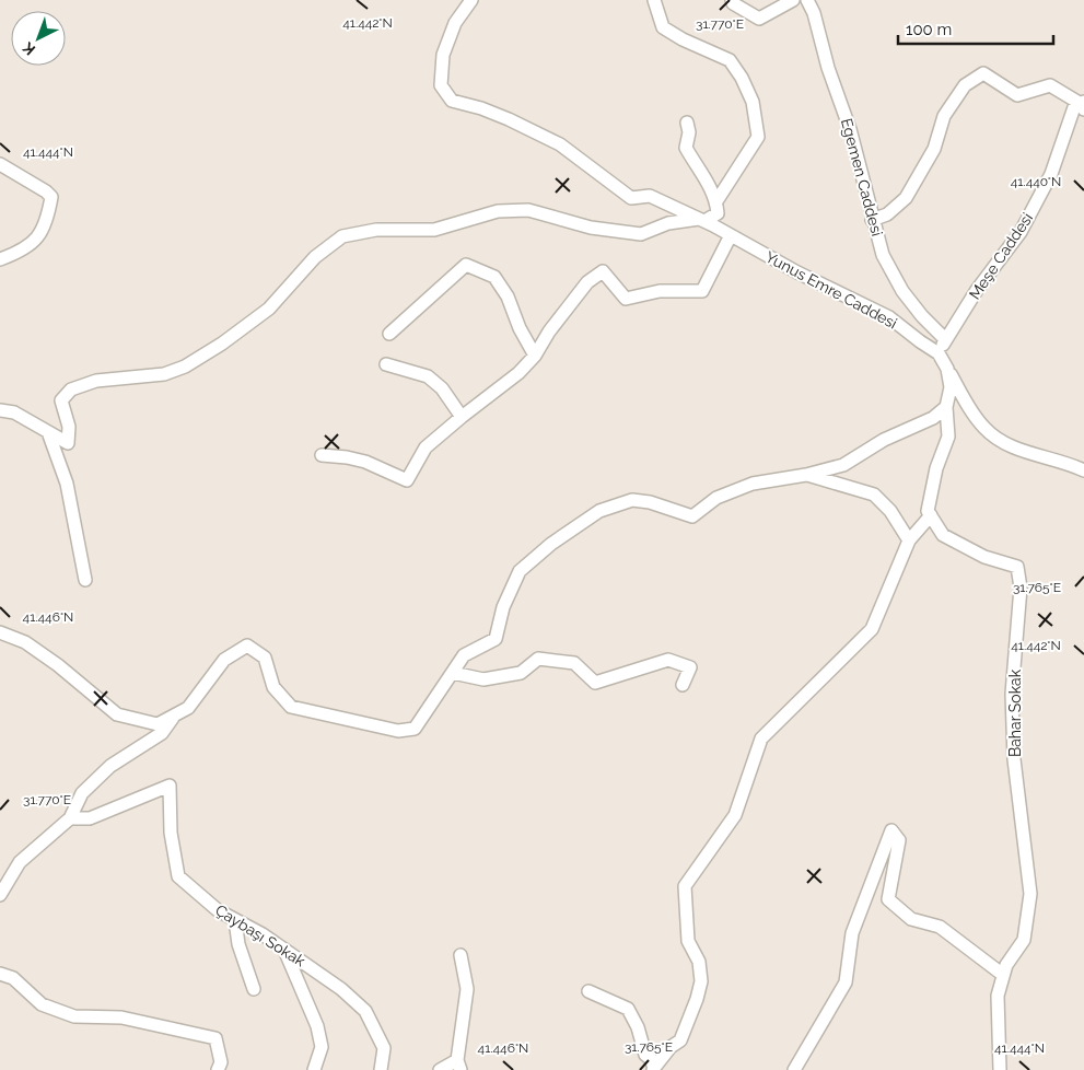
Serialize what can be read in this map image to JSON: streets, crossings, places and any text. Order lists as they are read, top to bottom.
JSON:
{
  "streets": {
    "street": [
      "Egemen Caddesi",
      "Meşe Caddesi",
      "Yunus Emre Caddesi",
      "Bahar Sokak",
      "Çaybaşı Sokak"
    ]
  },
  "crossings": [
    ["Egemen Caddesi", "Meşe Caddesi"],
    ["Meşe Caddesi", "Yunus Emre Caddesi"]
  ],
  "scale_bar": "100 m",
  "north": "bottom left",
  "coordinates": [
    "41.442°N",
    "31.770°E",
    "41.444°N",
    "41.440°N",
    "31.765°E",
    "41.446°N"
  ]
}
